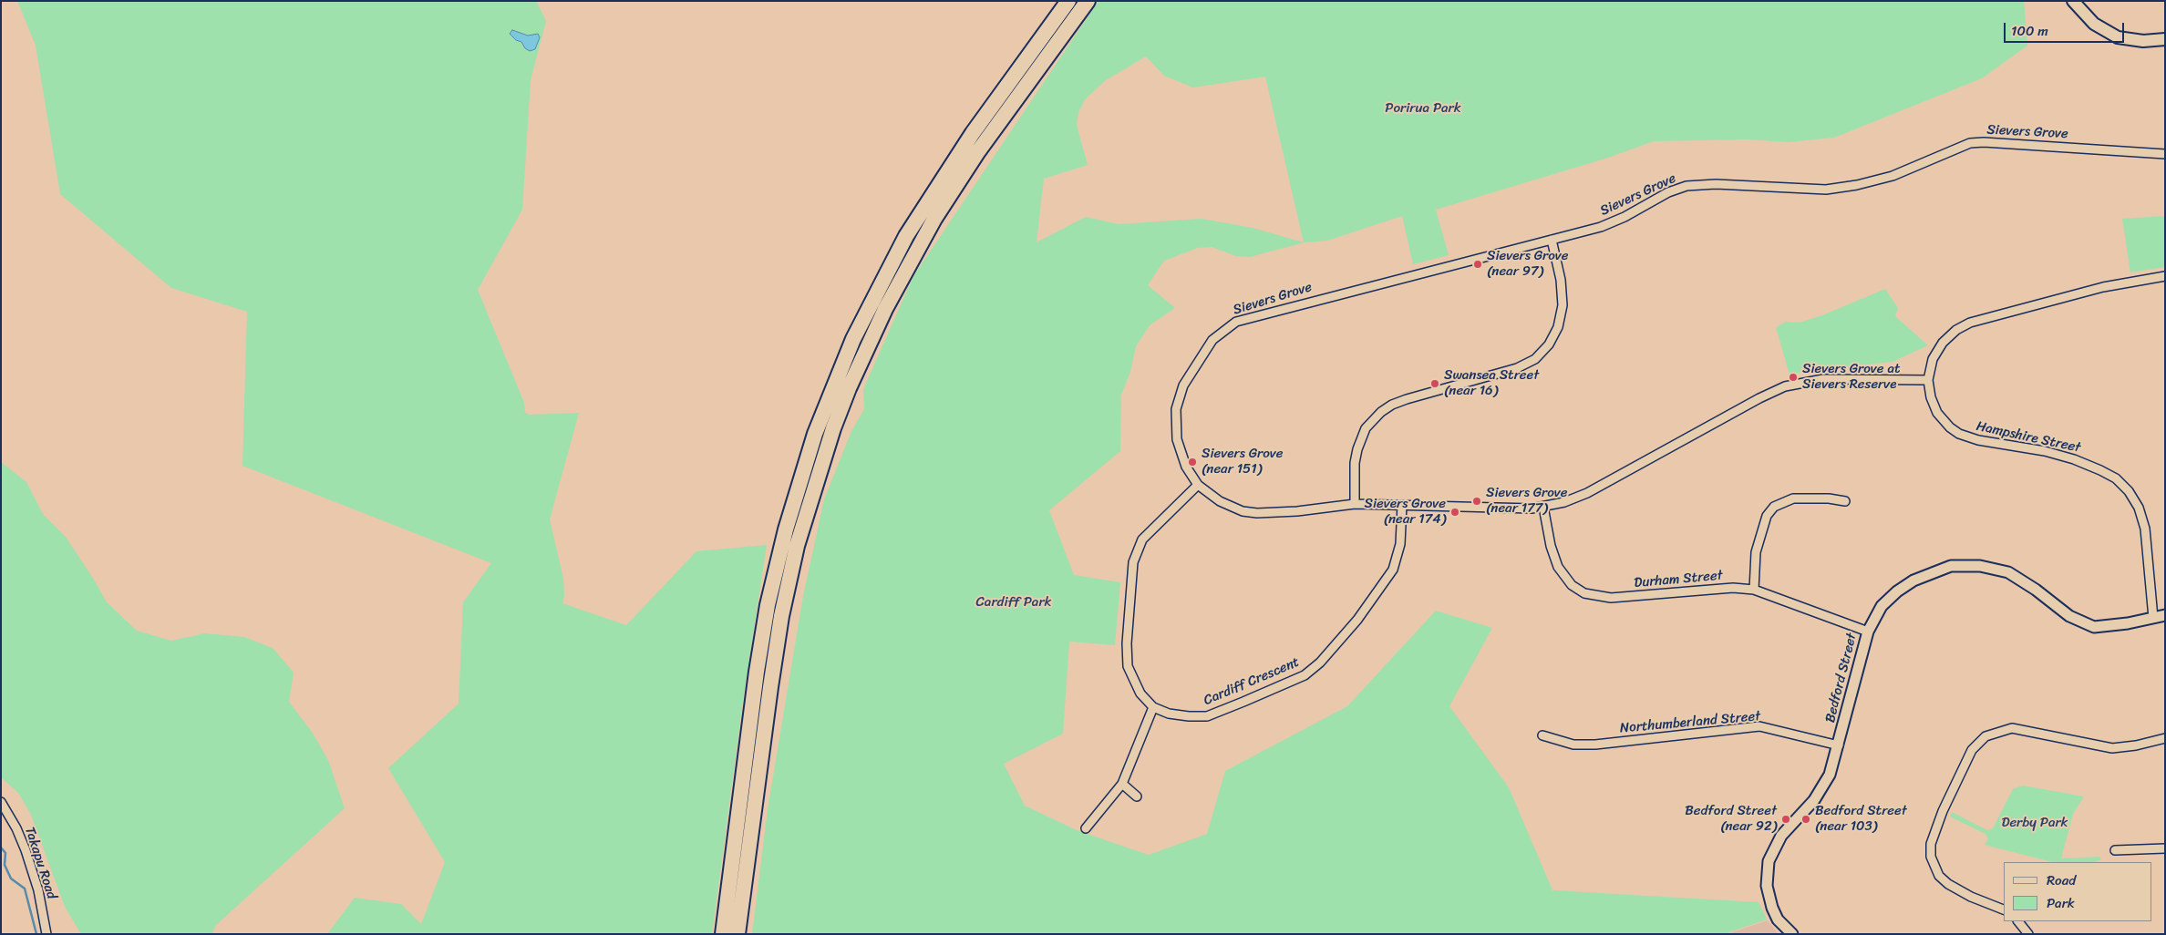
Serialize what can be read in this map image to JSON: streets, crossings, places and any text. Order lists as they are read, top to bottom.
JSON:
{
  "streets": {
    "street": [
      "Sievers Grove",
      "Hampshire Street",
      "Durham Street",
      "Bedford Street",
      "Cardiff Crescent",
      "Northumberland Street",
      "Takapu Road"
    ]
  },
  "crossings": [
    ["Sievers Grove", "Hampshire Street"],
    ["Sievers Grove", "Durham Street"],
    ["Sievers Grove", "Cardiff Crescent"],
    ["Hampshire Street", "Bedford Street"],
    ["Durham Street", "Bedford Street"],
    ["Bedford Street", "Northumberland Street"]
  ],
  "parks": ["Porirua Park", "Cardiff Park", "Derby Park"],
  "places": [
    "Sievers Grove (near 97)",
    "Sievers Grove at Sievers Reserve",
    "Swansea Street (near 16)",
    "Sievers Grove (near 151)",
    "Sievers Grove (near 177)",
    "Sievers Grove (near 174)",
    "Bedford Street (near 92)",
    "Bedford Street (near 103)"
  ],
  "legend": ["Road", "Park"],
  "scale_bar": "100 m"
}
